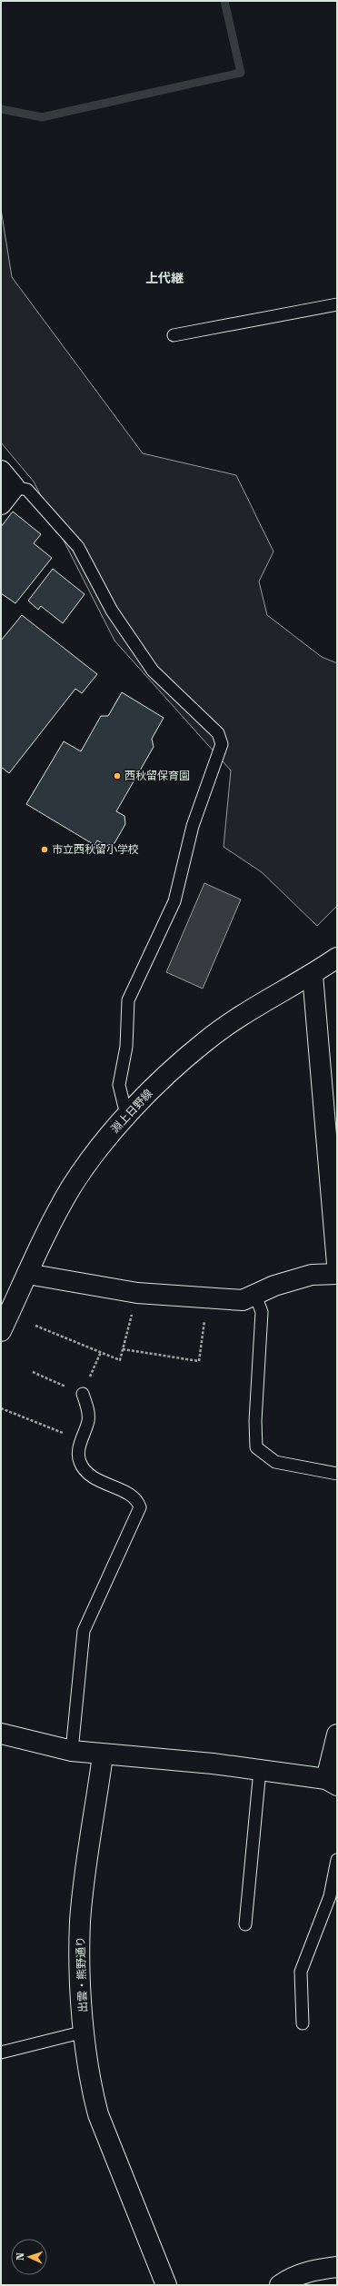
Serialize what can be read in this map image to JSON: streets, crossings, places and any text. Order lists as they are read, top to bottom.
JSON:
{
  "streets": {
    "street": ["淵上日野線", "出雲・熊野通り"]
  },
  "districts": ["上代継"],
  "places": ["西秋留保育園", "市立西秋留小学校"],
  "north": "left"
}
